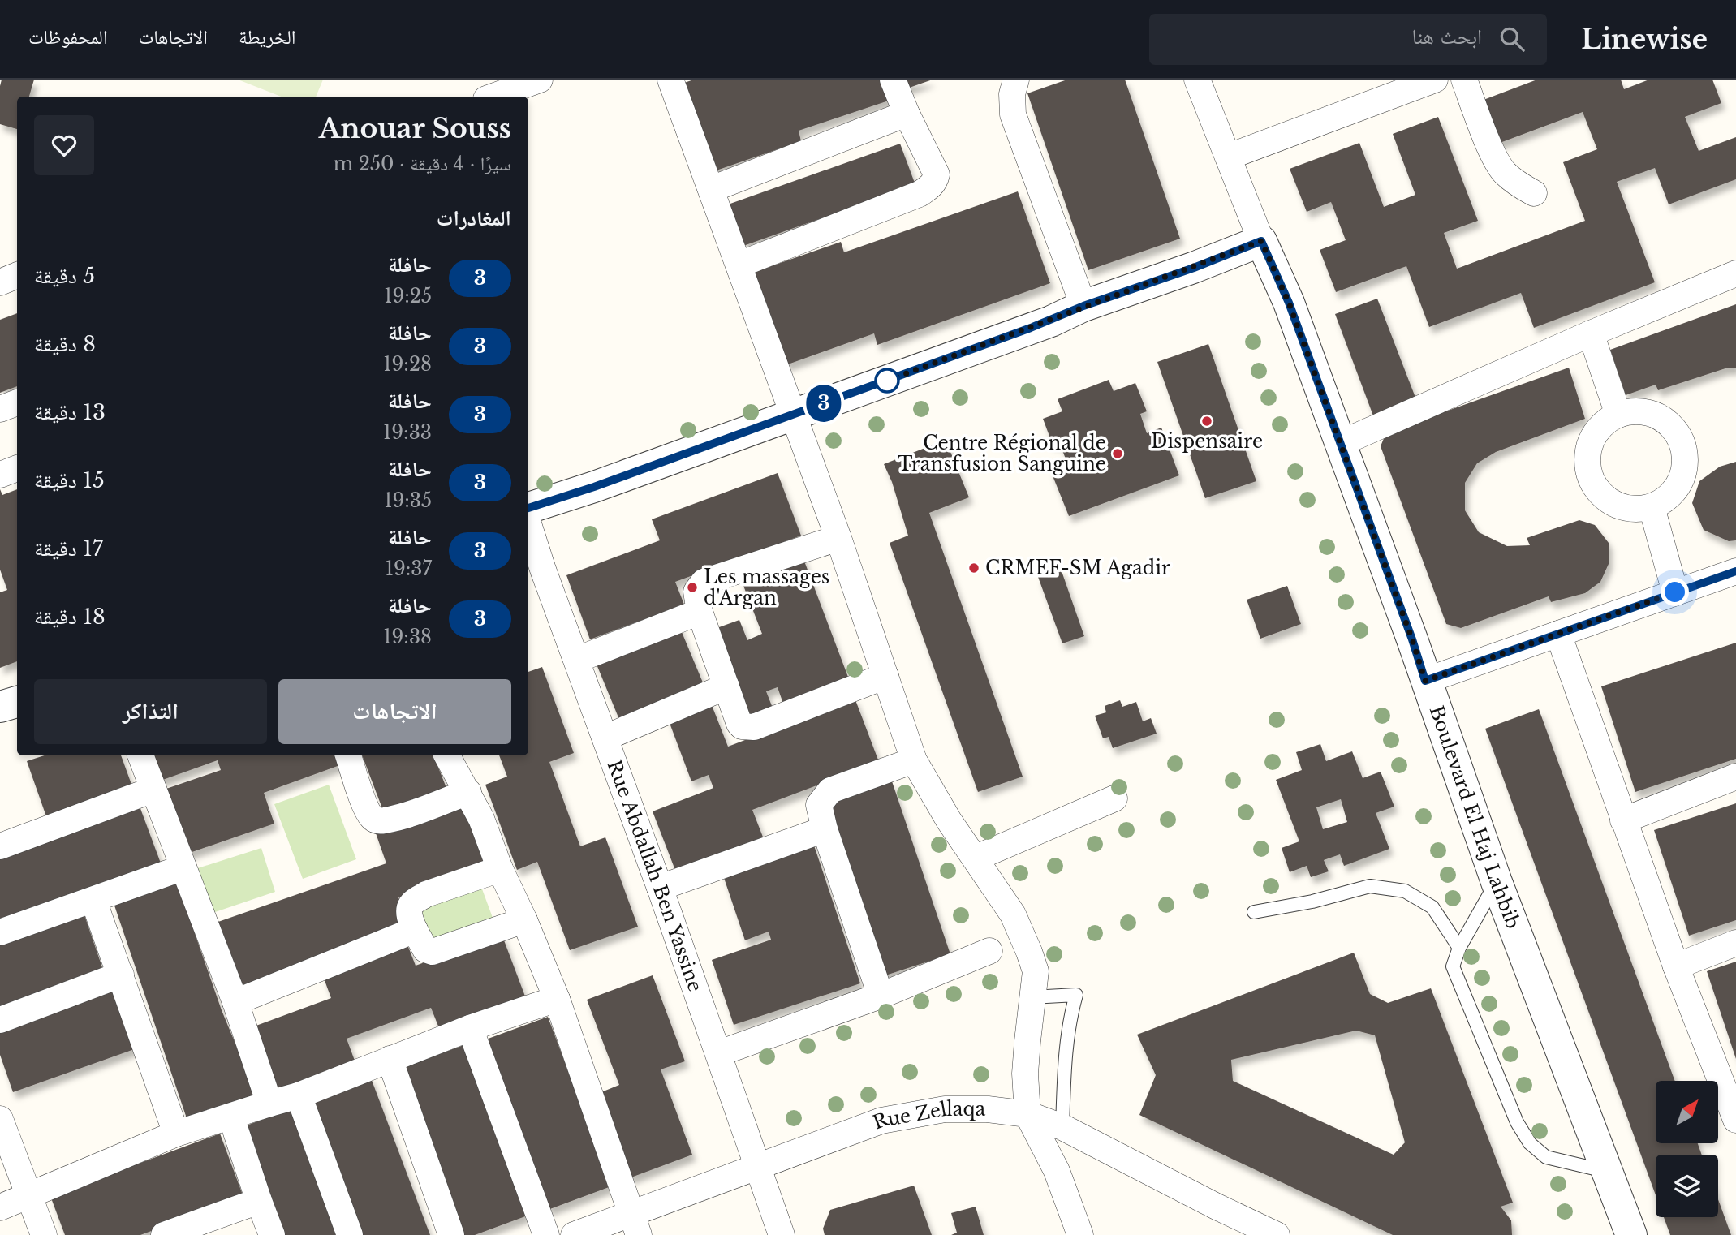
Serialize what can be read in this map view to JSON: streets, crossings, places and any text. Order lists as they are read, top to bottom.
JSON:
{
  "streets": {
    "street": ["Boulevard El Haj Lahbib", "Rue Abdallah Ben Yassine", "Rue Zellaqa"]
  },
  "crossings": [
    ["Rue Abdallah Ben Yassine", "Rue Zellaqa"]
  ],
  "places": [
    "Dispensaire",
    "Centre Régional de Transfusion Sanguine",
    "CRMEF-SM Agadir",
    "Les massages d'Argan"
  ],
  "lines": ["bus line 3"],
  "north": "top right",
  "page": {
    "header": "Linewise",
    "search": "ابحث هنا",
    "nav": ["الخريطة", "الاتجاهات", "المحفوظات"],
    "on_map": "3",
    "heading": [
      ["Anouar Souss", "سيرًا · 4 دقيقة · 250 m"],
      "المغادرات"
    ],
    "list": [
      {
        "mark": "3",
        "name": "حافلة",
        "note": "19:25",
        "value": "5 دقيقة"
      },
      {
        "mark": "3",
        "name": "حافلة",
        "note": "19:28",
        "value": "8 دقيقة"
      },
      {
        "mark": "3",
        "name": "حافلة",
        "note": "19:33",
        "value": "13 دقيقة"
      },
      {
        "mark": "3",
        "name": "حافلة",
        "note": "19:35",
        "value": "15 دقيقة"
      },
      {
        "mark": "3",
        "name": "حافلة",
        "note": "19:37",
        "value": "17 دقيقة"
      },
      {
        "mark": "3",
        "name": "حافلة",
        "note": "19:38",
        "value": "18 دقيقة"
      }
    ],
    "buttons": ["الاتجاهات", "التذاكر"]
  }
}
